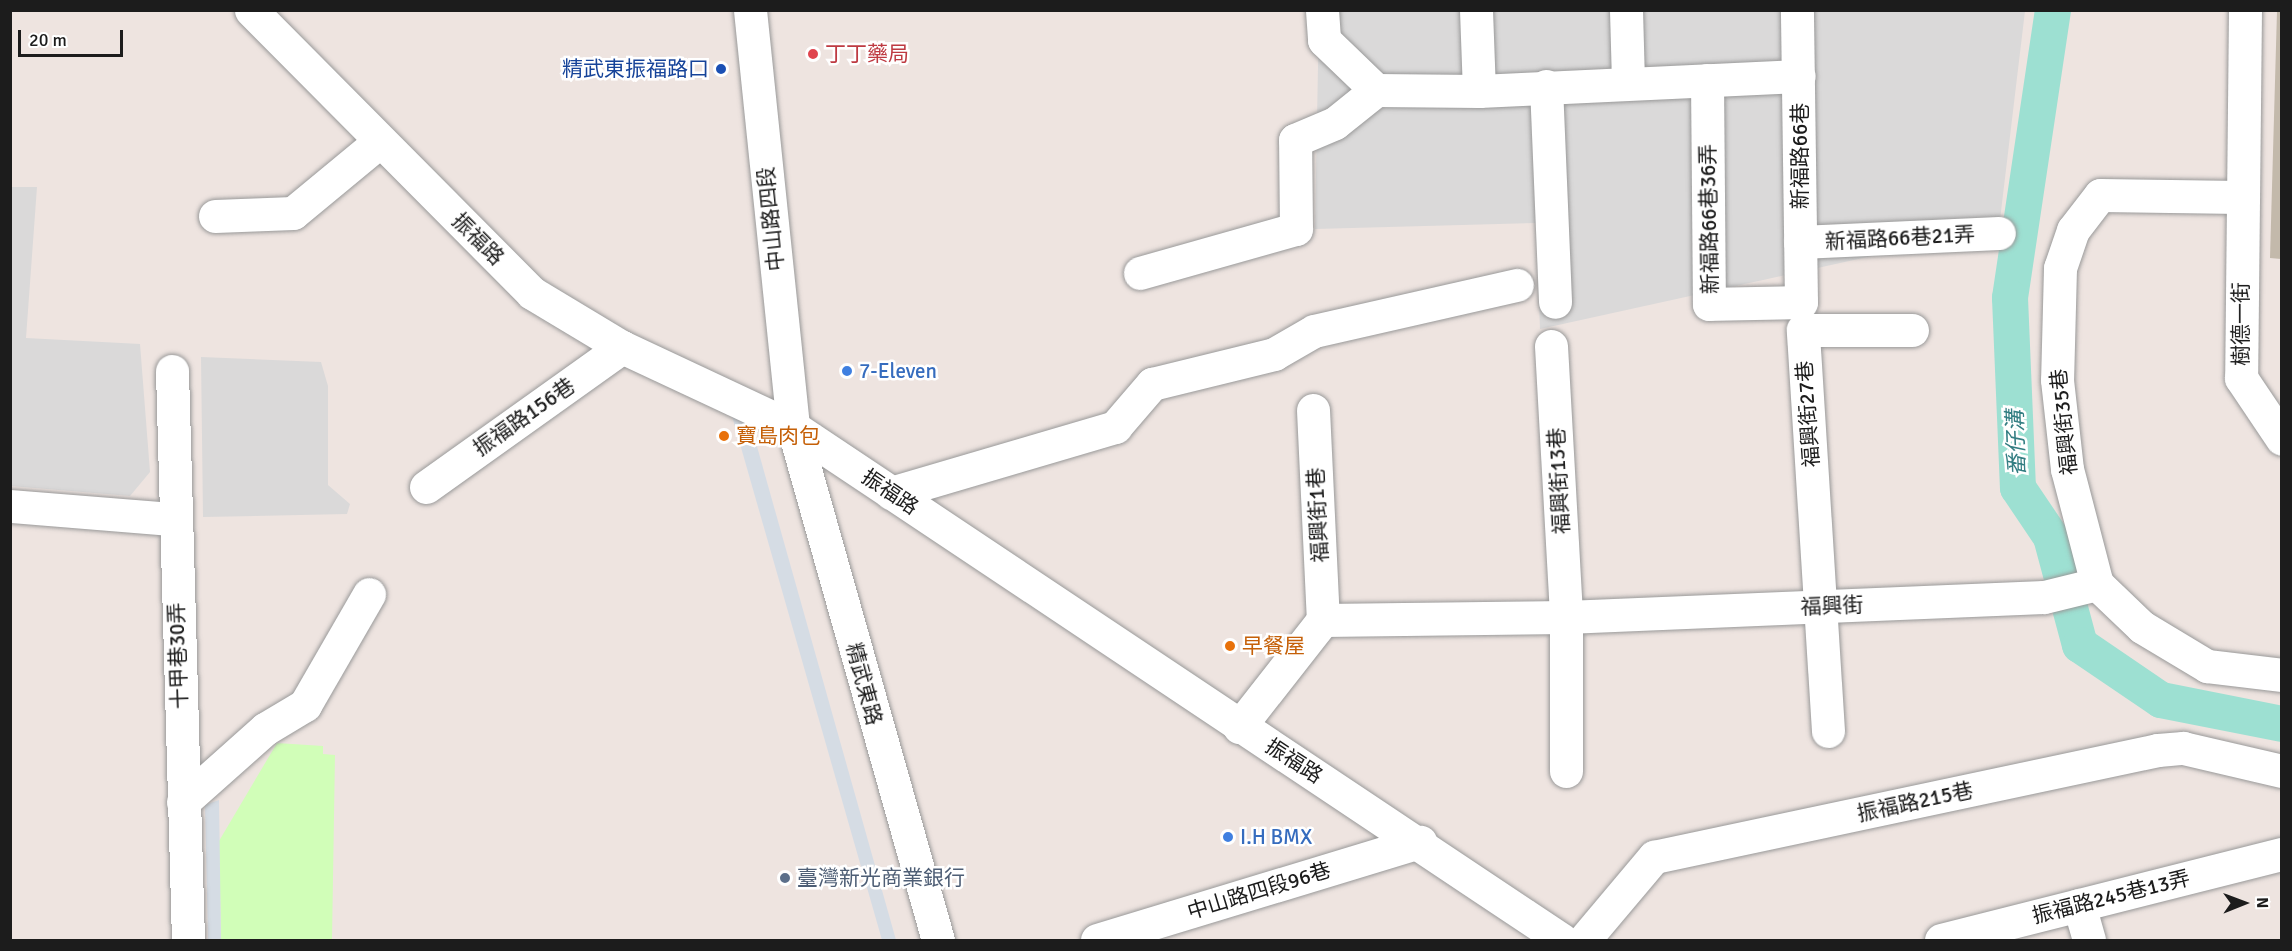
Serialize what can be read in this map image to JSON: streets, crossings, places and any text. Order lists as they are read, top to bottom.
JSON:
{
  "streets": {
    "street": [
      "新福路66巷",
      "中山路四段",
      "新福路66巷36弄",
      "新福路66巷21弄",
      "振福路",
      "樹德一街",
      "福興街27巷",
      "振福路156巷",
      "福興街35巷",
      "福興街13巷",
      "福興街1巷",
      "福興街",
      "十甲巷30弄",
      "精武東路",
      "振福路215巷",
      "中山路四段96巷",
      "振福路245巷13弄"
    ]
  },
  "crossings": [
    ["新福路66巷", "新福路66巷36弄"],
    ["新福路66巷", "新福路66巷21弄"],
    ["中山路四段", "振福路"],
    ["中山路四段", "精武東路"],
    ["振福路", "振福路156巷"],
    ["振福路", "精武東路"],
    ["振福路", "中山路四段96巷"],
    ["樹德一街", "福興街35巷"],
    ["福興街27巷", "福興街"],
    ["福興街35巷", "福興街"],
    ["福興街13巷", "福興街"],
    ["福興街1巷", "福興街"]
  ],
  "water": ["番仔溝"],
  "places": [
    "丁丁藥局",
    "精武東振福路口",
    "7-Eleven",
    "寶島肉包",
    "早餐屋",
    "I.H BMX",
    "臺灣新光商業銀行"
  ],
  "scale_bar": "20 m",
  "north": "right"
}
